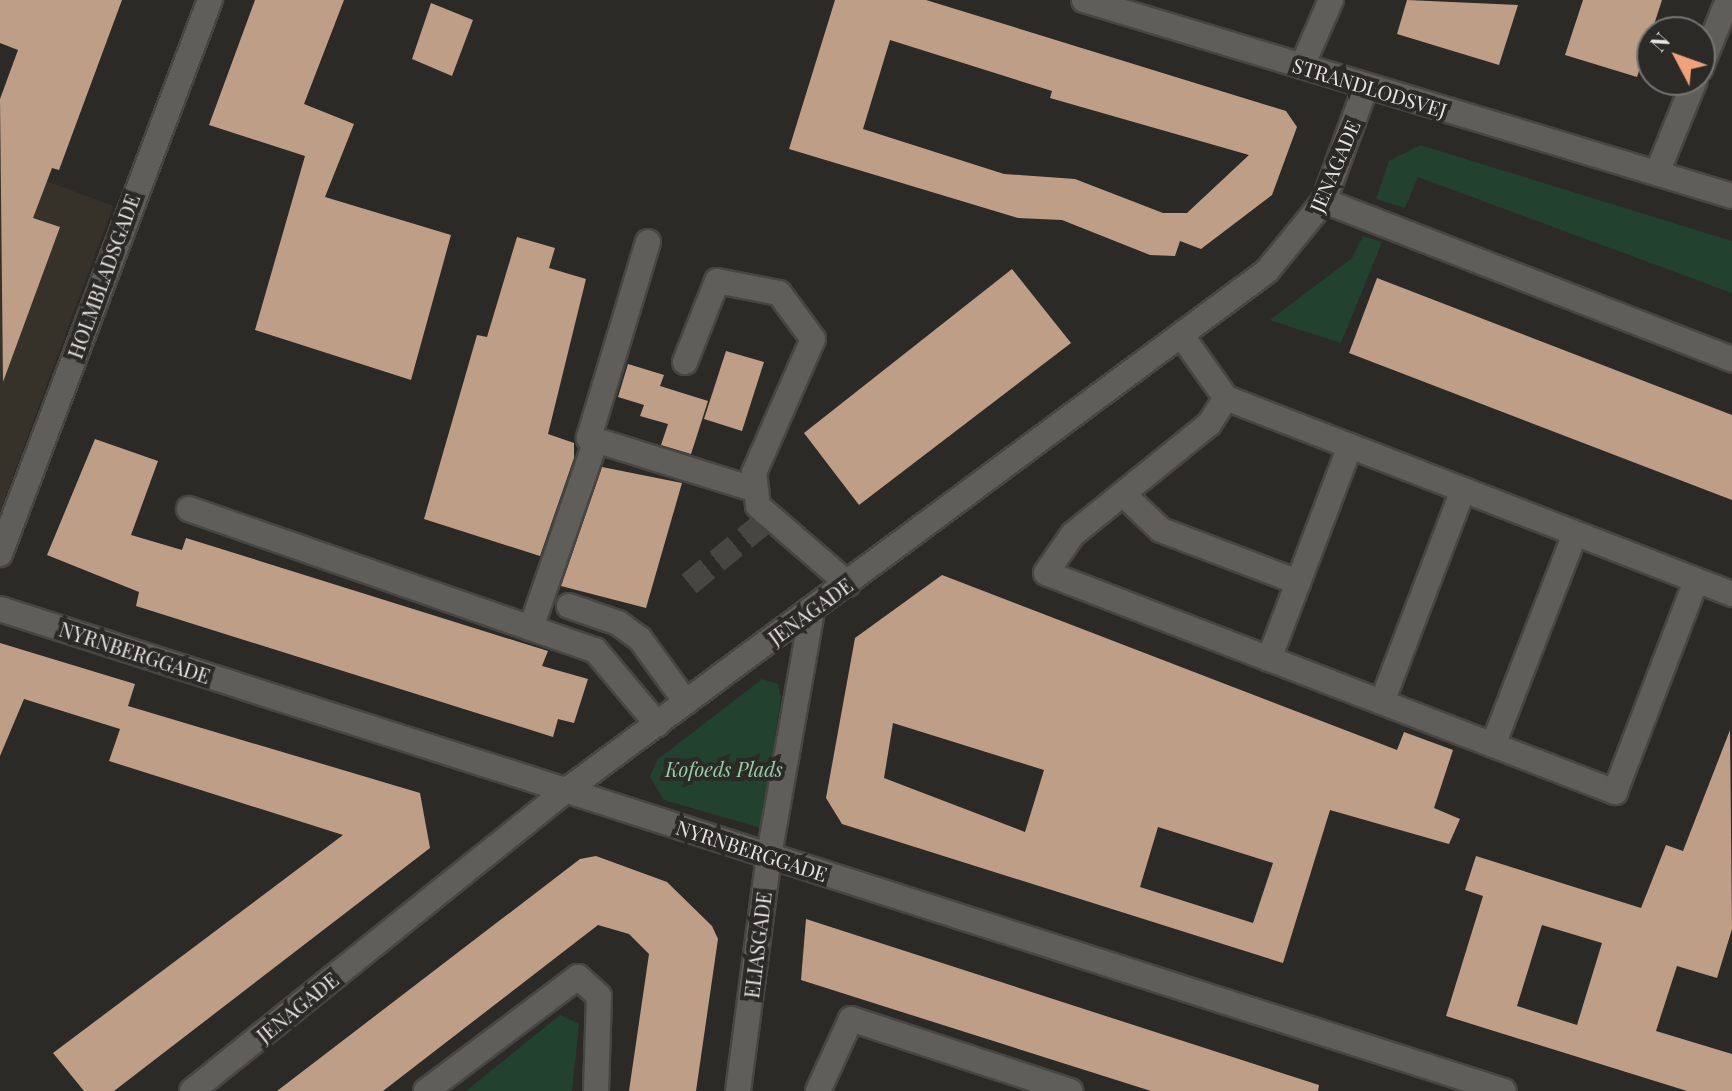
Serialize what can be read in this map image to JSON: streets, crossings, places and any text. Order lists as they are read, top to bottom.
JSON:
{
  "streets": {
    "street": [
      "STRANDLODSVEJ",
      "JENAGADE",
      "HOLMBLADSGADE",
      "NYRNBERGGADE",
      "ELIASGADE"
    ]
  },
  "crossings": [
    ["STRANDLODSVEJ", "JENAGADE"],
    ["JENAGADE", "NYRNBERGGADE"],
    ["JENAGADE", "ELIASGADE"],
    ["NYRNBERGGADE", "ELIASGADE"]
  ],
  "parks": ["Kofoeds Plads"],
  "north": "top left"
}
